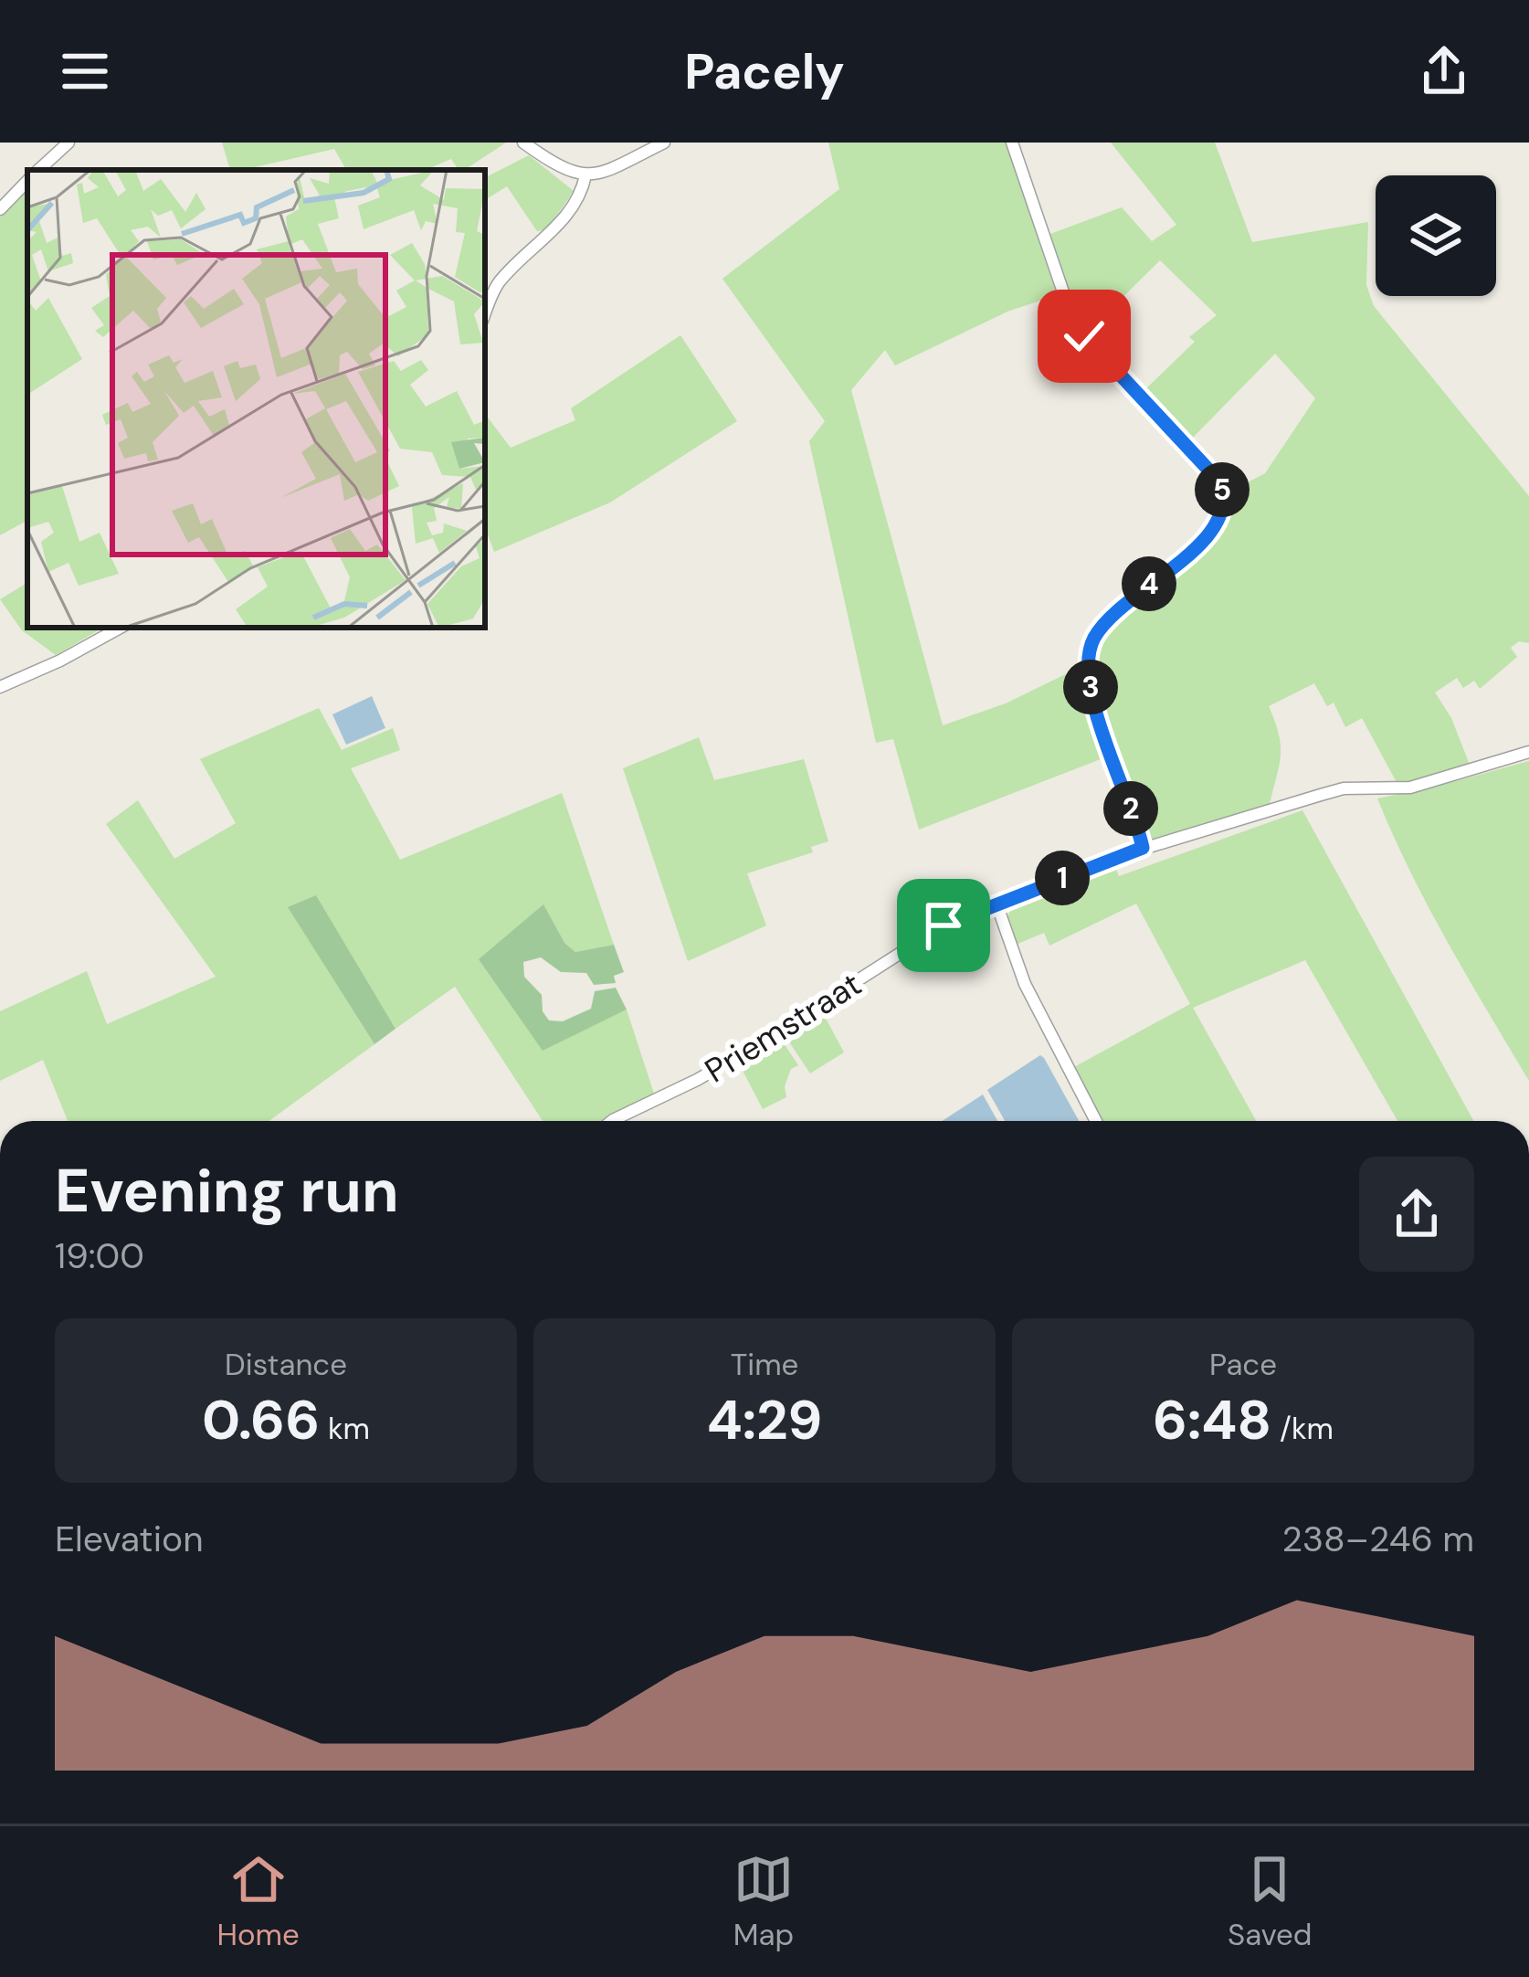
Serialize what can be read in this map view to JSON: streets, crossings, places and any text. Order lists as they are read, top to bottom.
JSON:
{
  "streets": {
    "street": ["Priemstraat"]
  },
  "page": {
    "header": "Pacely",
    "pins": [
      "5",
      "4",
      "3",
      "2",
      "1"
    ],
    "heading": ["Evening run", "19:00"],
    "stats": [
      ["Distance", "0.66 km"],
      ["Time", "4:29"],
      ["Pace", "6:48 /km"]
    ],
    "chart": ["Elevation", "238–246 m"],
    "tabs": ["Home", "Map", "Saved"]
  }
}
